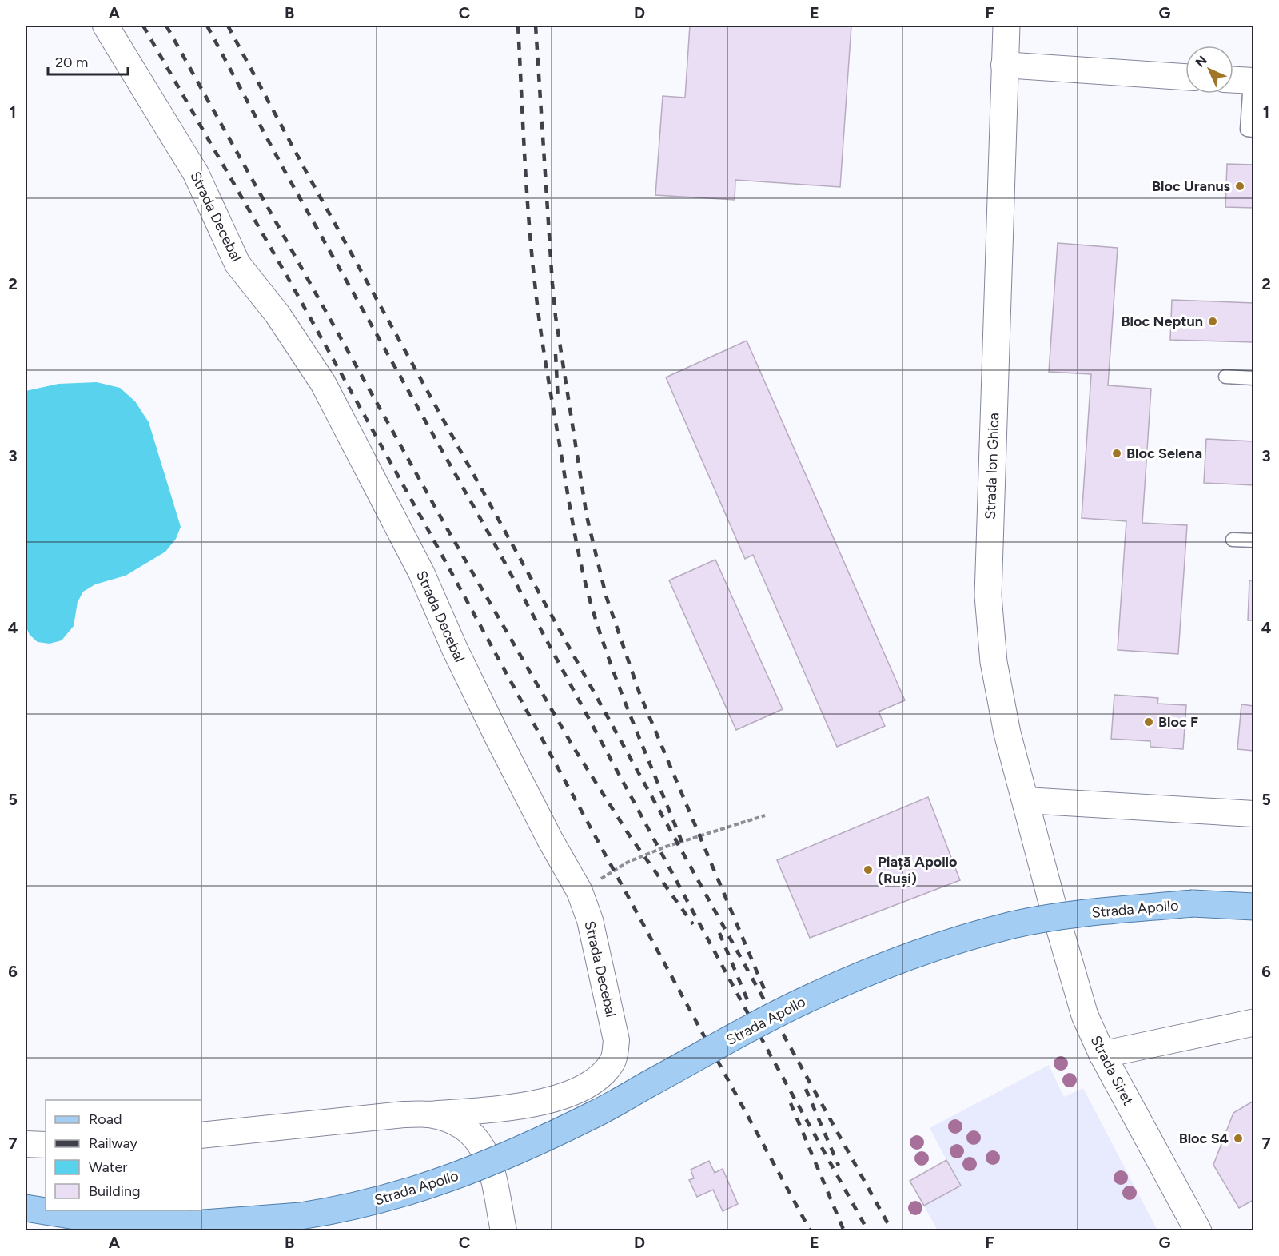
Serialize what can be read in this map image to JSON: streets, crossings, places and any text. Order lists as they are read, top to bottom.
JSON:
{
  "streets": {
    "main road": ["Strada Apollo"],
    "street": ["Strada Decebal", "Strada Ion Ghica", "Strada Siret"]
  },
  "crossings": [
    ["Strada Ion Ghica", "Strada Siret"]
  ],
  "places": [
    "Bloc Uranus",
    "Bloc Neptun",
    "Bloc Selena",
    "Bloc F",
    "Piață Apollo (Ruși)",
    "Bloc S4"
  ],
  "legend": [
    "Road",
    "Railway",
    "Water",
    "Building"
  ],
  "scale_bar": "20 m",
  "north": "top left",
  "grid": {
    "columns": [
      "A",
      "B",
      "C",
      "D",
      "E",
      "F",
      "G"
    ],
    "rows": [
      "1",
      "2",
      "3",
      "4",
      "5",
      "6",
      "7"
    ]
  }
}
